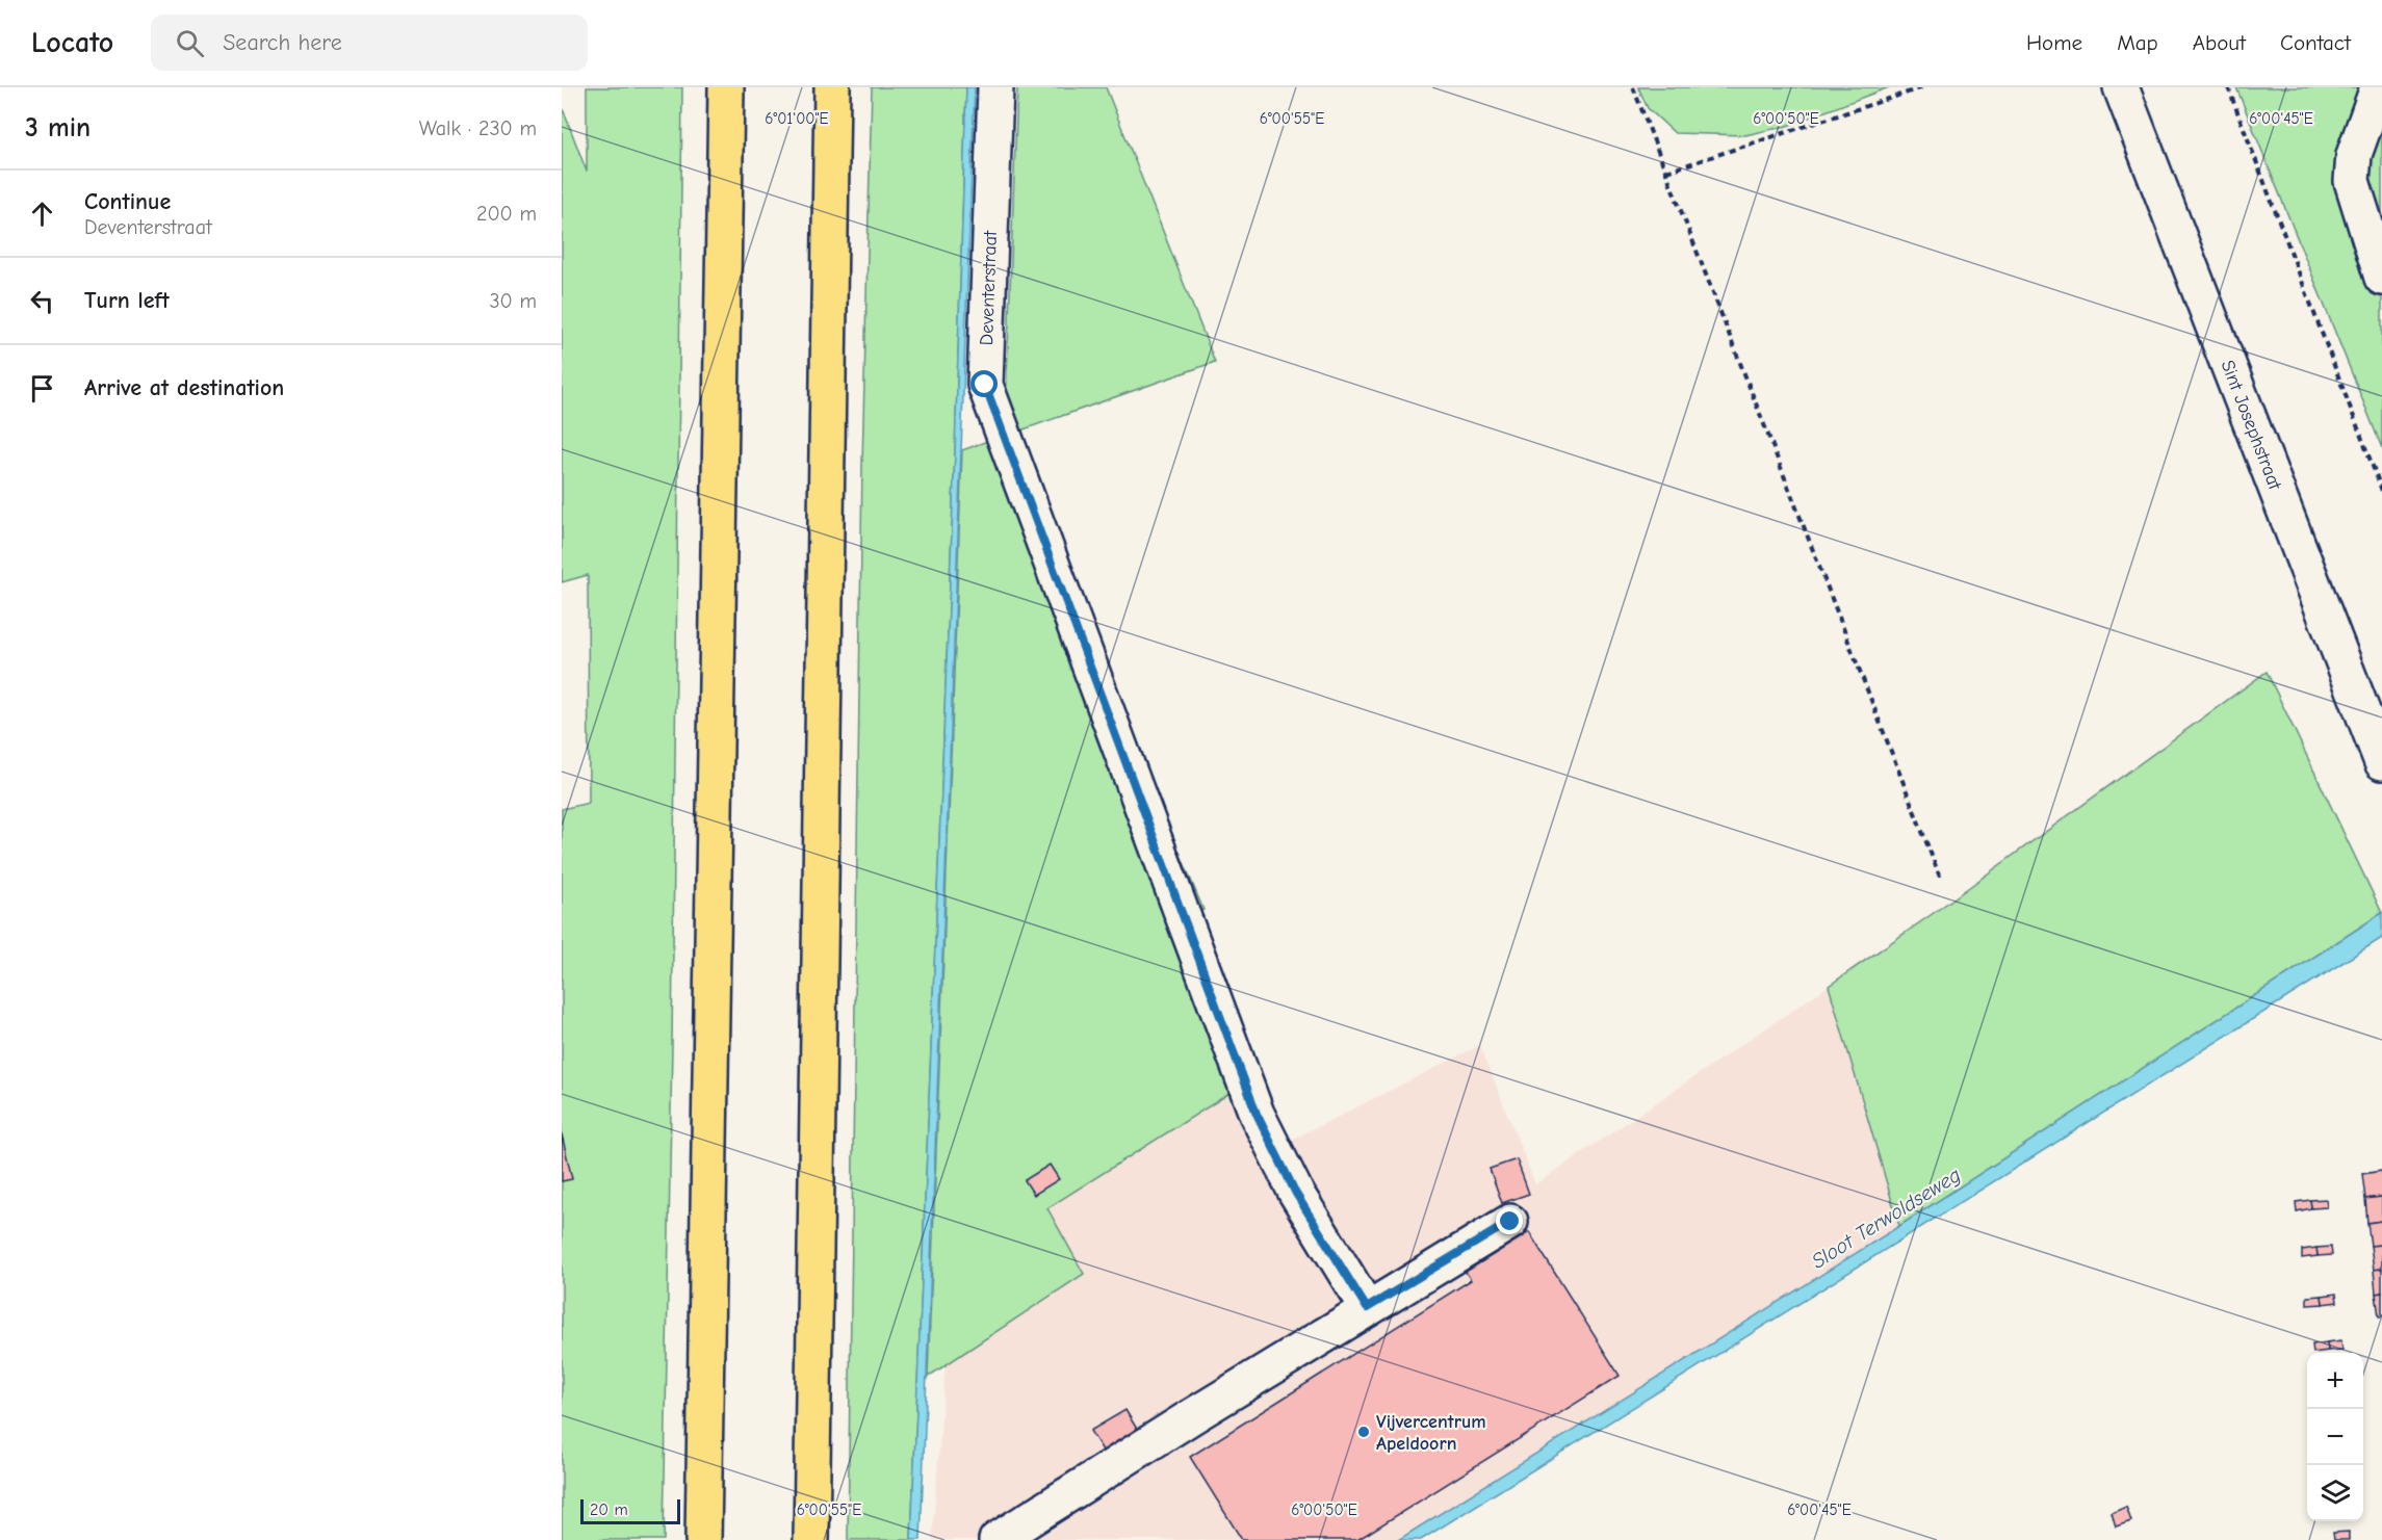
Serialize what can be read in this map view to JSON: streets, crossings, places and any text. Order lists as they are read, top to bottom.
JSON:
{
  "streets": {
    "street": ["Deventerstraat", "Sint Josephstraat"]
  },
  "water": ["Sloot Terwoldseweg"],
  "places": ["Vijvercentrum Apeldoorn"],
  "scale_bar": "20 m",
  "page": {
    "header": "Locato",
    "search": "Search here",
    "nav": [
      "Home",
      "Map",
      "About",
      "Contact"
    ],
    "heading": ["3 min", "Walk · 230 m"],
    "list": [
      ["Continue", "Deventerstraat", "200 m"],
      ["Turn left", "30 m"],
      "Arrive at destination"
    ],
    "map_buttons": ["+", "−"],
    "scale": "20 m"
  },
  "coordinates": [
    "6°01'00\"E",
    "6°00'55\"E",
    "6°00'50\"E",
    "6°00'45\"E"
  ]
}
